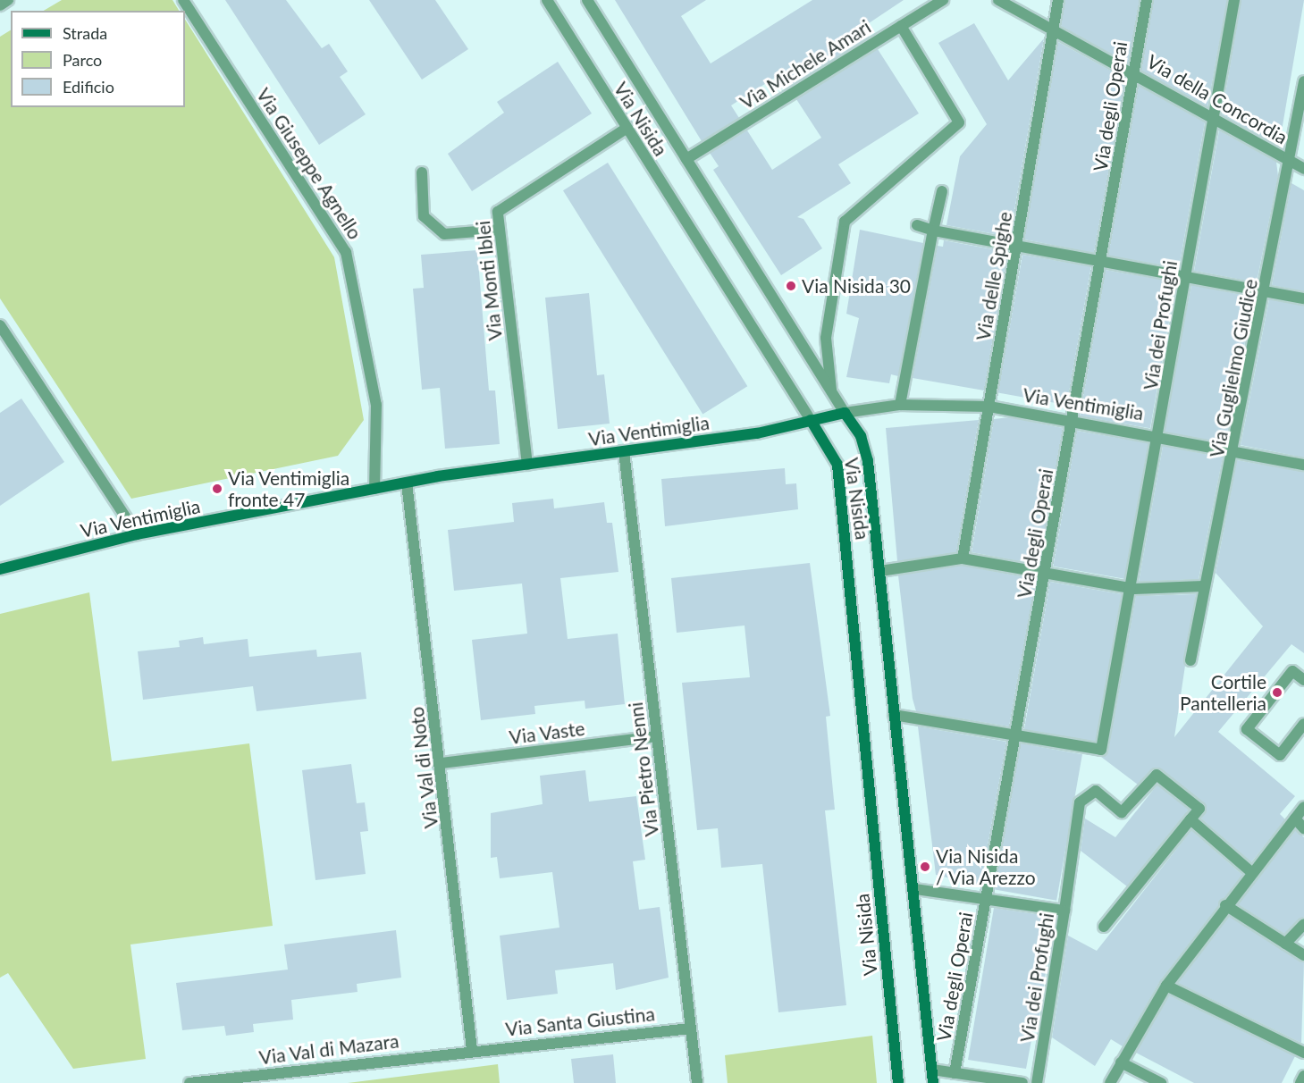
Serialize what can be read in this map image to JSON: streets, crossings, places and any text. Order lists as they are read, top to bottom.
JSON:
{
  "streets": {
    "main road": ["Via Nisida", "Via Ventimiglia"],
    "street": [
      "Via Michele Amari",
      "Via della Concordia",
      "Via degli Operai",
      "Via Giuseppe Agnello",
      "Via delle Spighe",
      "Via Monti Iblei",
      "Via dei Profughi",
      "Via Guglielmo Giudice",
      "Via Vaste",
      "Via Val di Noto",
      "Via Pietro Nenni",
      "Via Santa Giustina",
      "Via Val di Mazara"
    ]
  },
  "crossings": [
    ["Via Michele Amari", "Via Nisida"],
    ["Via della Concordia", "Via degli Operai"],
    ["Via della Concordia", "Via delle Spighe"],
    ["Via della Concordia", "Via dei Profughi"],
    ["Via della Concordia", "Via Guglielmo Giudice"],
    ["Via degli Operai", "Via dei Profughi"],
    ["Via degli Operai", "Via Ventimiglia"],
    ["Via Nisida", "Via Monti Iblei"],
    ["Via Nisida", "Via Ventimiglia"],
    ["Via Giuseppe Agnello", "Via Ventimiglia"],
    ["Via delle Spighe", "Via Ventimiglia"],
    ["Via Monti Iblei", "Via Ventimiglia"],
    ["Via dei Profughi", "Via Ventimiglia"],
    ["Via Guglielmo Giudice", "Via Ventimiglia"],
    ["Via Ventimiglia", "Via Val di Noto"],
    ["Via Ventimiglia", "Via Pietro Nenni"],
    ["Via Vaste", "Via Val di Noto"],
    ["Via Vaste", "Via Pietro Nenni"],
    ["Via Val di Noto", "Via Santa Giustina"],
    ["Via Val di Noto", "Via Val di Mazara"],
    ["Via Pietro Nenni", "Via Santa Giustina"],
    ["Via Santa Giustina", "Via Val di Mazara"]
  ],
  "places": [
    "Via Nisida 30",
    "Via Ventimiglia fronte 47",
    "Cortile Pantelleria",
    "Via Nisida / Via Arezzo"
  ],
  "legend": ["Strada", "Parco", "Edificio"]
}
